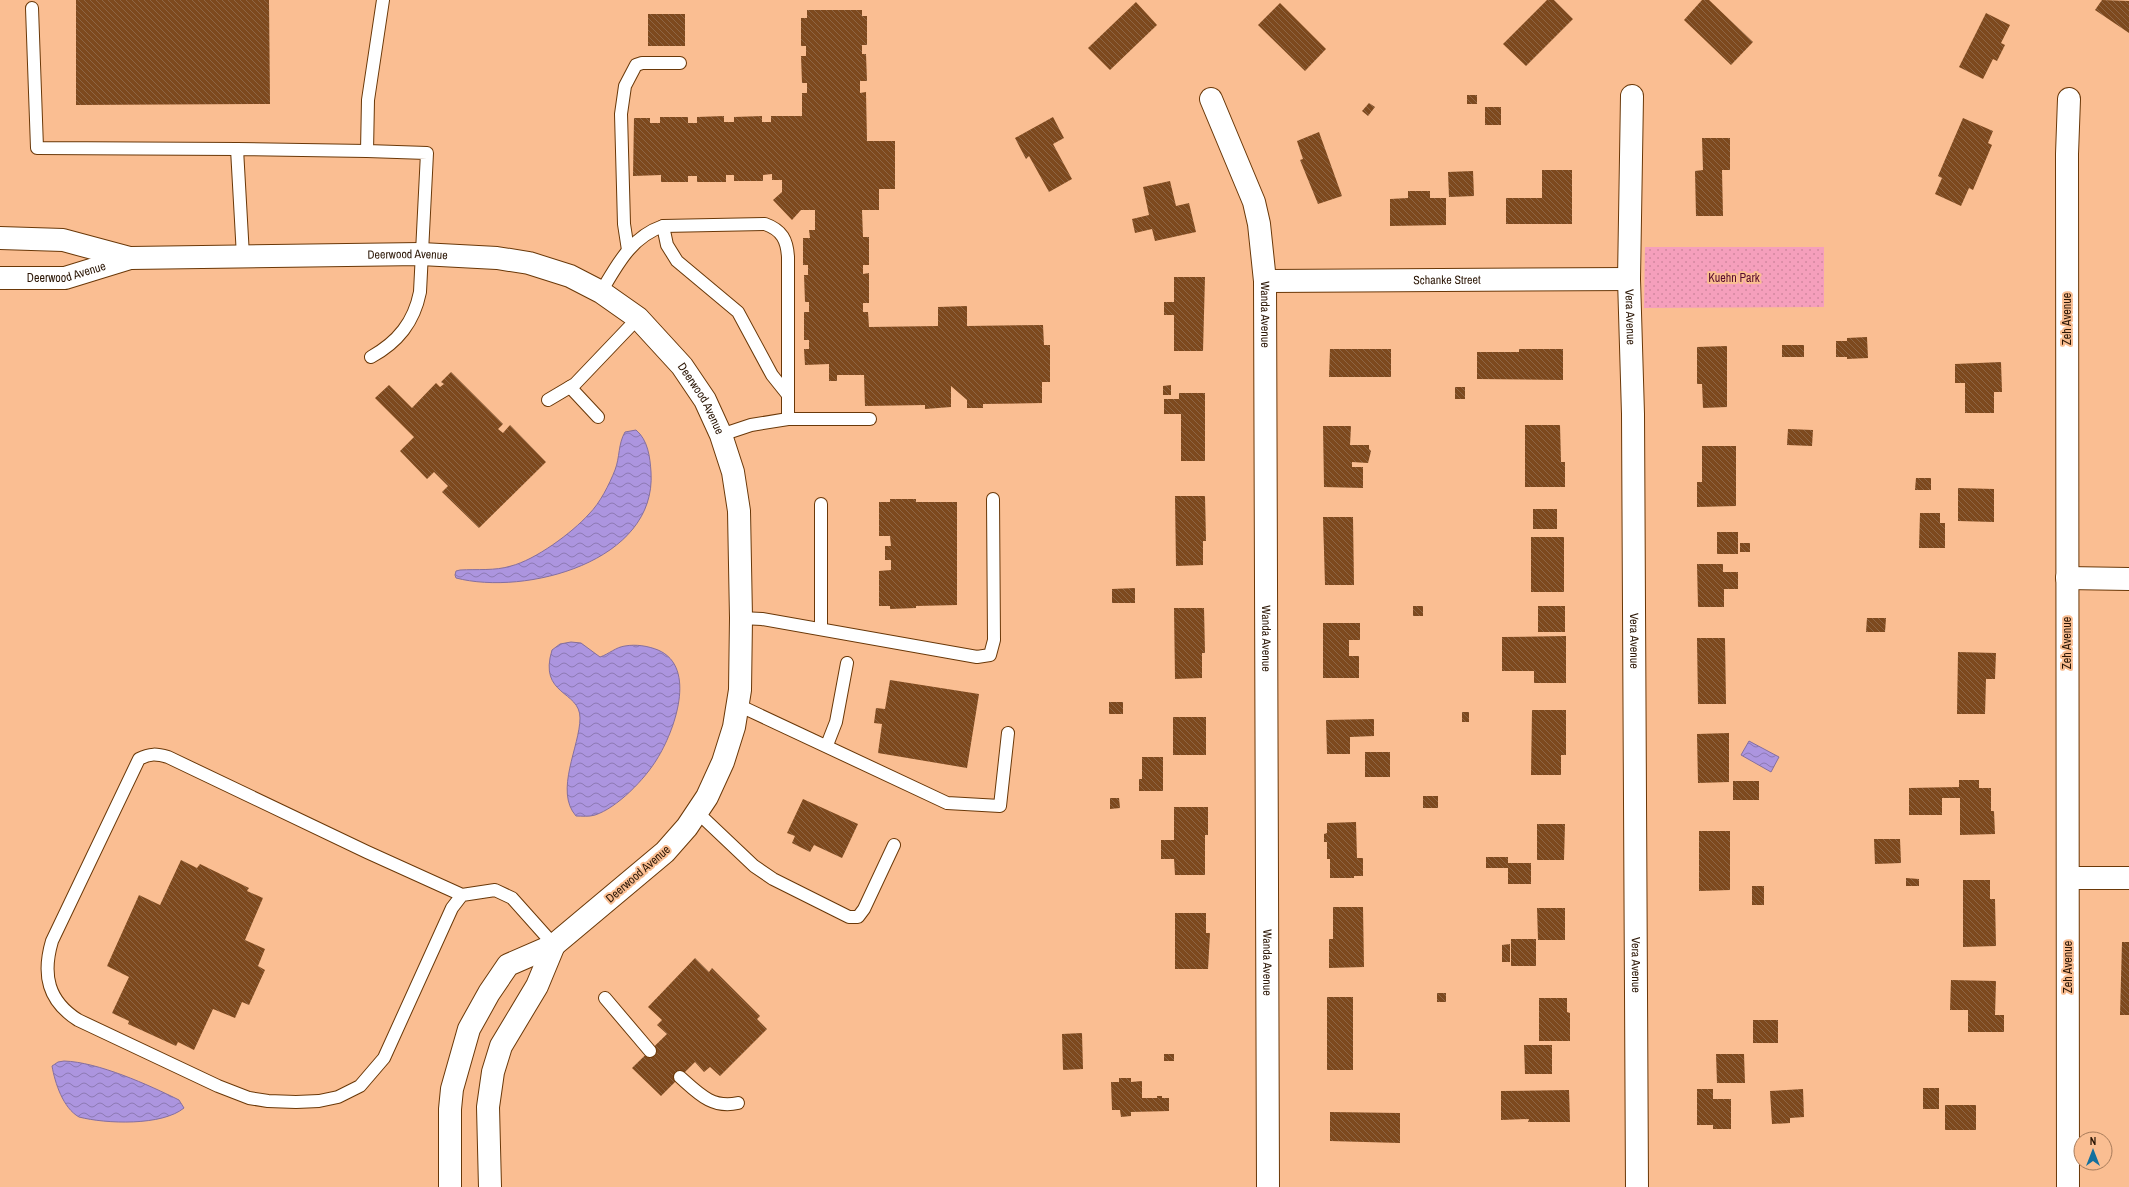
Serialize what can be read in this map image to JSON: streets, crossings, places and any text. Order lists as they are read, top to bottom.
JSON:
{
  "streets": {
    "street": [
      "Deerwood Avenue",
      "Schanke Street",
      "Wanda Avenue",
      "Vera Avenue",
      "Zeh Avenue"
    ]
  },
  "crossings": [
    ["Schanke Street", "Wanda Avenue"],
    ["Schanke Street", "Vera Avenue"]
  ],
  "parks": ["Kuehn Park"],
  "north": "top"
}
